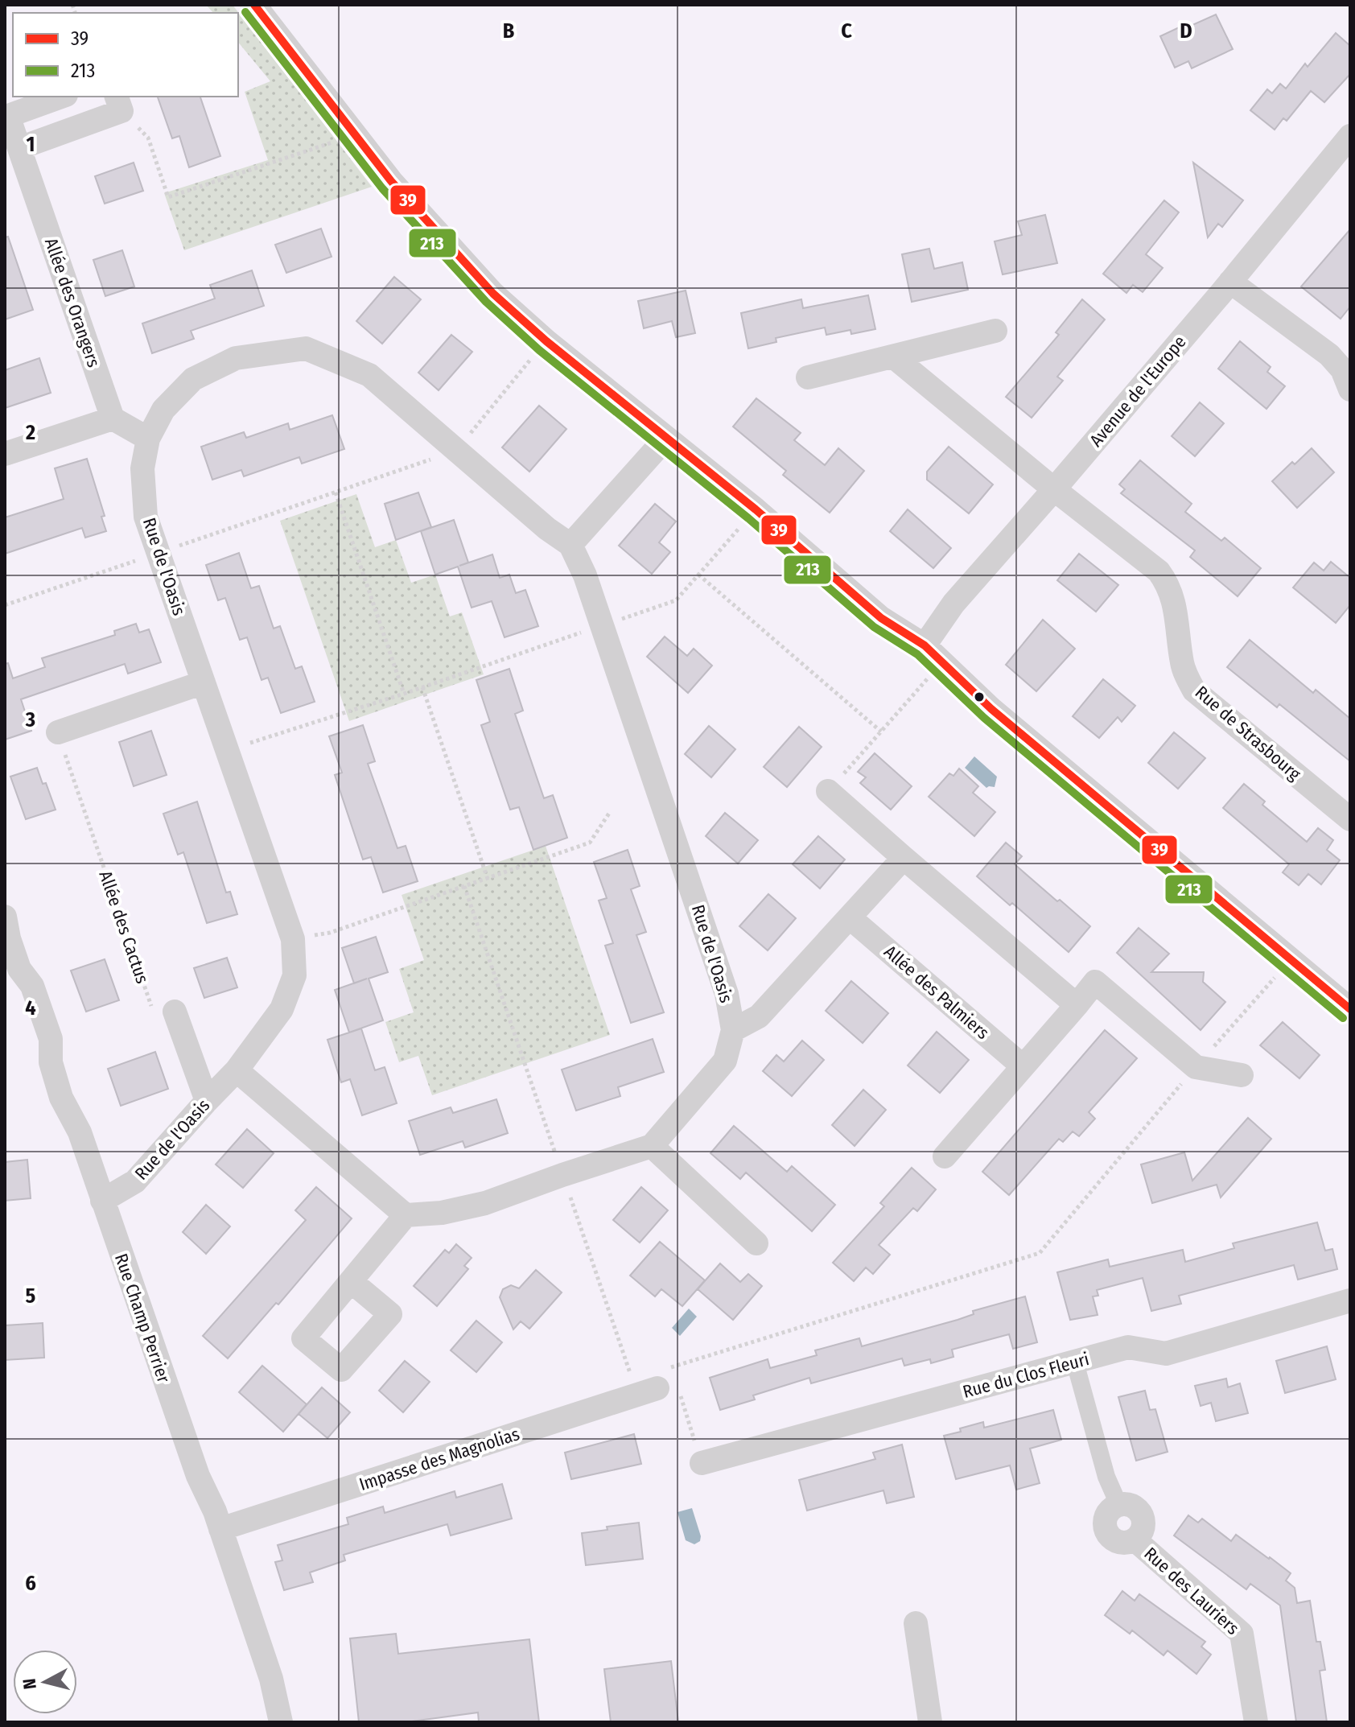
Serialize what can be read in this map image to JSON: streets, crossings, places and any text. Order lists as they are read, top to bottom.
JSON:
{
  "streets": {
    "street": [
      "Allée des Orangers",
      "Avenue de l'Europe",
      "Rue de l'Oasis",
      "Rue de Strasbourg",
      "Allée des Palmiers",
      "Rue Champ Perrier",
      "Rue du Clos Fleuri",
      "Impasse des Magnolias",
      "Rue des Lauriers"
    ],
    "path": ["Allée des Cactus"]
  },
  "crossings": [
    ["Avenue de l'Europe", "Rue de Strasbourg"],
    ["Rue de l'Oasis", "Rue Champ Perrier"],
    ["Rue Champ Perrier", "Impasse des Magnolias"]
  ],
  "lines": ["transit line 39", "transit line 213"],
  "legend": ["39", "213"],
  "north": "left",
  "grid": {
    "columns": ["B", "C", "D"],
    "rows": [
      "1",
      "2",
      "3",
      "4",
      "5",
      "6"
    ]
  }
}
